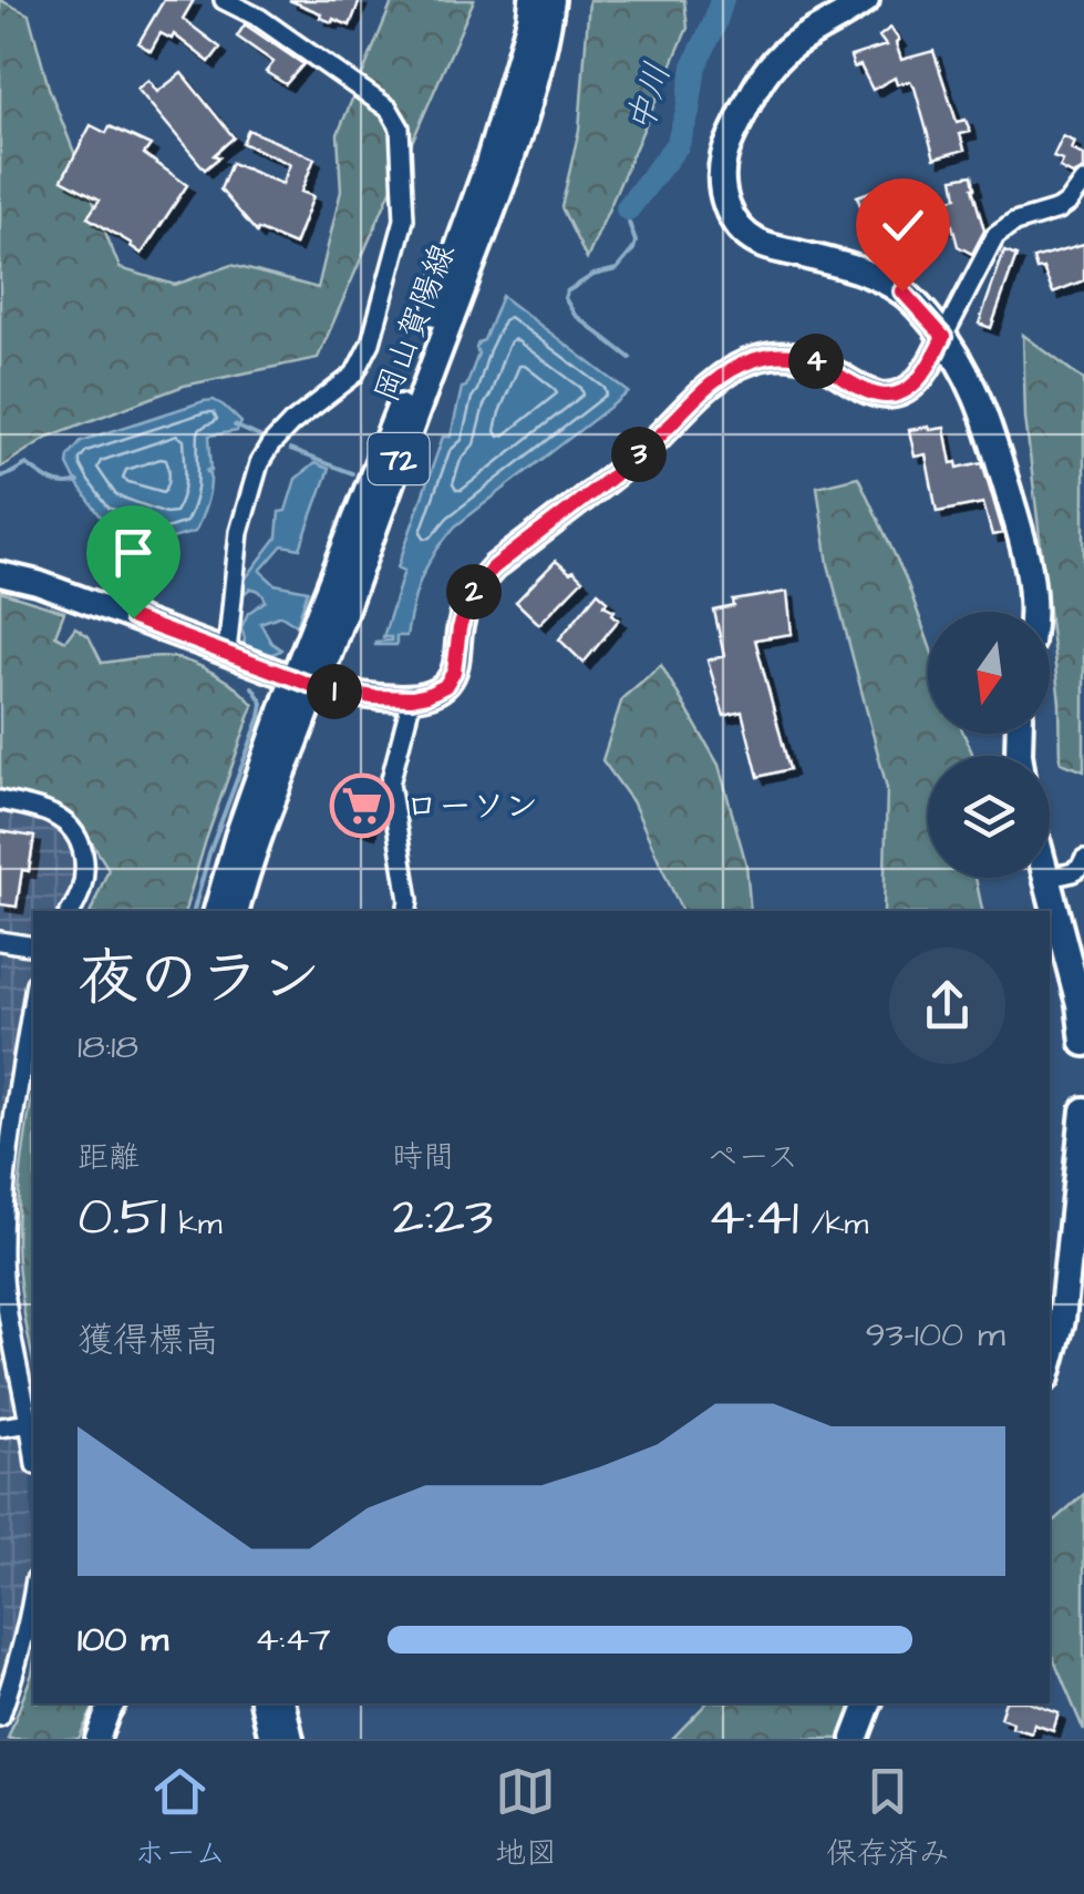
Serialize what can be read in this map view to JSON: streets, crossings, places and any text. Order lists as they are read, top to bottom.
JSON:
{
  "streets": {
    "main road": ["岡山賀陽線", "72"]
  },
  "water": ["中川"],
  "places": {
    "supermarket": ["ローソン"]
  },
  "north": "bottom",
  "page": {
    "pins": [
      "4",
      "3",
      "2",
      "1"
    ],
    "heading": ["夜のラン", "18:18"],
    "stats": [
      ["距離", "0.51 km"],
      ["時間", "2:23"],
      ["ペース", "4:41 /km"]
    ],
    "chart": ["獲得標高", "93–100 m"],
    "list": [
      {
        "name": "100 m",
        "note": "4:47"
      }
    ],
    "tabs": ["ホーム", "地図", "保存済み"]
  }
}
